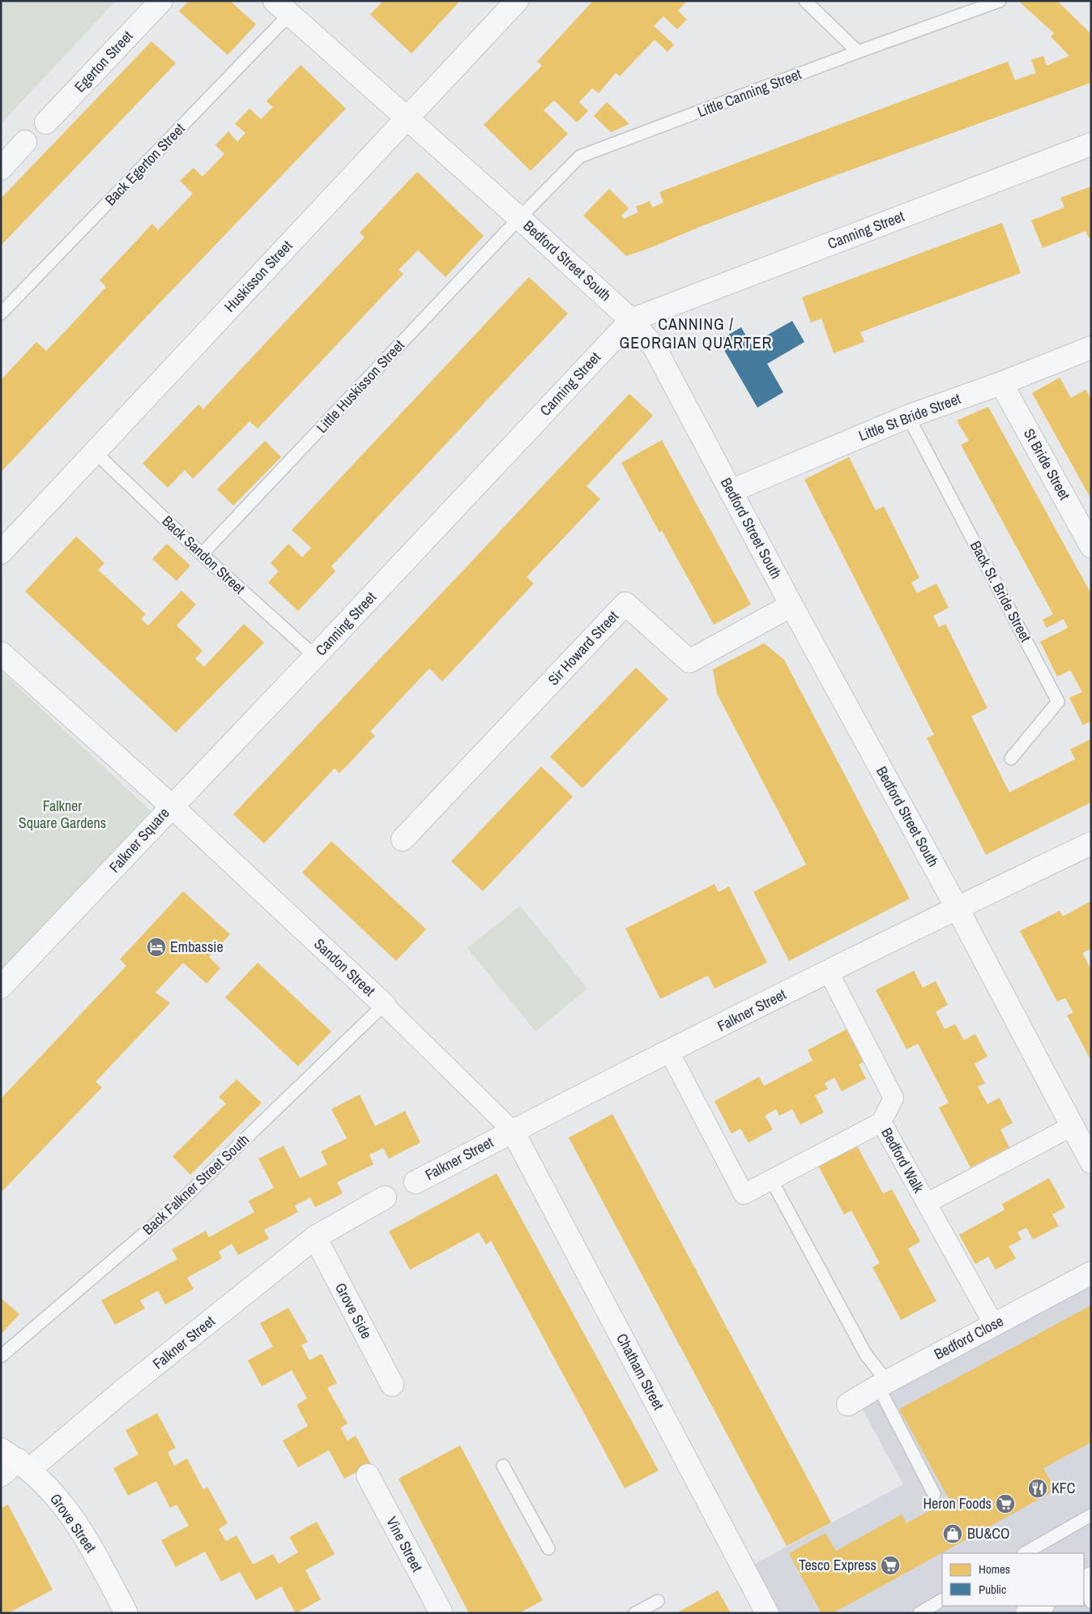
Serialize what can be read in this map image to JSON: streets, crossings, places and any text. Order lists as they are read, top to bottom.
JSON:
{
  "streets": {
    "main road": ["Grove Street"],
    "street": [
      "Egerton Street",
      "Canning Street",
      "Bedford Street South",
      "Huskisson Street",
      "Little St Bride Street",
      "St Bride Street",
      "Sir Howard Street",
      "Falkner Square",
      "Sandon Street",
      "Falkner Street",
      "Bedford Walk",
      "Grove Side",
      "Bedford Close",
      "Chatham Street",
      "Vine Street"
    ],
    "lane": [
      "Little Canning Street",
      "Back Egerton Street",
      "Little Huskisson Street",
      "Back Sandon Street",
      "Back St. Bride Street",
      "Back Falkner Street South"
    ]
  },
  "crossings": [
    ["Little Canning Street", "Bedford Street South"],
    ["Little Canning Street", "Little Huskisson Street"],
    ["Back Egerton Street", "Bedford Street South"],
    ["Canning Street", "Bedford Street South"],
    ["Canning Street", "Back Sandon Street"],
    ["Canning Street", "Falkner Square"],
    ["Canning Street", "Sandon Street"],
    ["Bedford Street South", "Huskisson Street"],
    ["Bedford Street South", "Little Huskisson Street"],
    ["Bedford Street South", "Little St Bride Street"],
    ["Bedford Street South", "Sir Howard Street"],
    ["Bedford Street South", "Falkner Street"],
    ["Huskisson Street", "Back Sandon Street"],
    ["Little Huskisson Street", "Back Sandon Street"],
    ["Little St Bride Street", "St Bride Street"],
    ["Little St Bride Street", "Back St. Bride Street"],
    ["Falkner Square", "Sandon Street"],
    ["Sandon Street", "Falkner Street"],
    ["Sandon Street", "Back Falkner Street South"],
    ["Sandon Street", "Chatham Street"],
    ["Falkner Street", "Bedford Walk"],
    ["Falkner Street", "Grove Side"],
    ["Falkner Street", "Chatham Street"],
    ["Falkner Street", "Grove Street"],
    ["Bedford Walk", "Bedford Close"]
  ],
  "districts": ["CANNING / GEORGIAN QUARTER"],
  "parks": ["Falkner Square Gardens"],
  "places": {
    "hotel": ["Embassie"],
    "restaurant": ["KFC"],
    "supermarket": ["Heron Foods", "Tesco Express"],
    "shop": ["BU&CO"]
  },
  "legend": ["Homes", "Public"]
}
